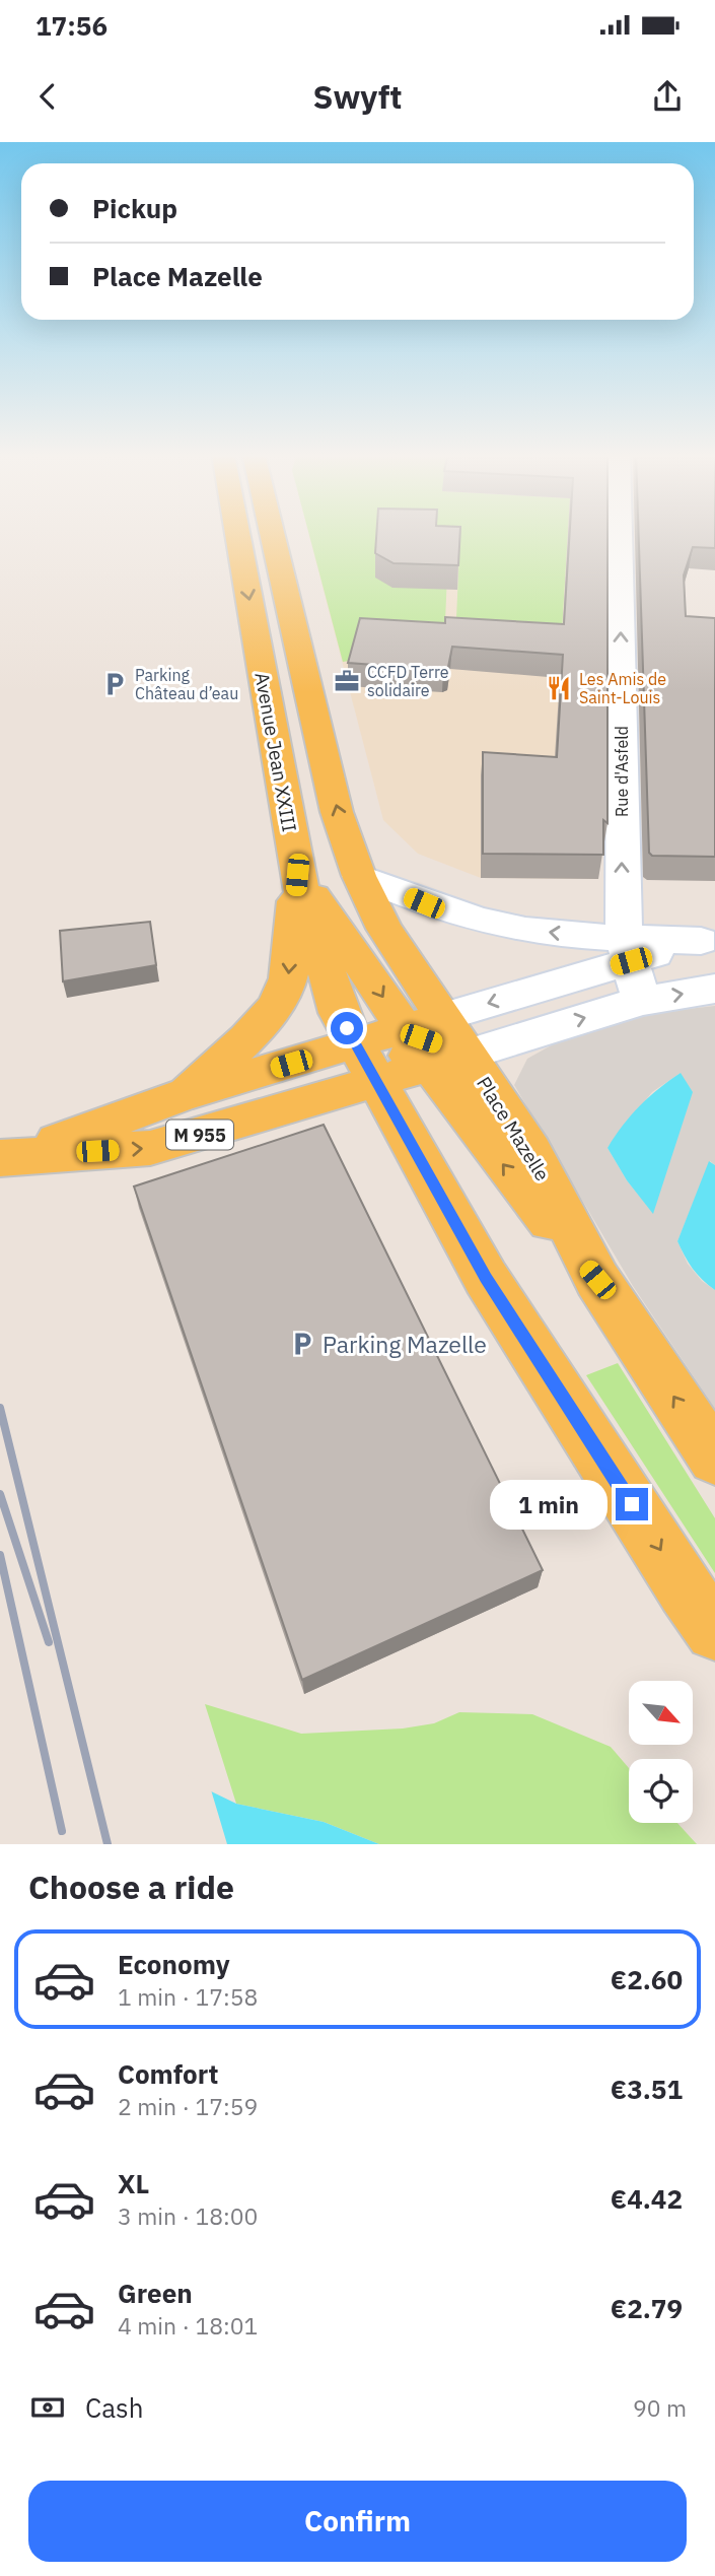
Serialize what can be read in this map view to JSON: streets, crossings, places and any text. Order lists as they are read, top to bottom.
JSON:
{
  "streets": {
    "main road": ["Avenue Jean XXIII", "M 955"],
    "street": ["Rue d'Asfeld", "Place Mazelle"]
  },
  "crossings": [
    ["Avenue Jean XXIII", "Place Mazelle"],
    ["Avenue Jean XXIII", "M 955"],
    ["Rue d'Asfeld", "Place Mazelle"],
    ["Place Mazelle", "M 955"]
  ],
  "one_way": ["Rue d'Asfeld"],
  "places": {
    "office": ["CCFD Terre solidaire"],
    "parking": ["Parking Château d’eau", "Parking Mazelle"],
    "restaurant": ["Les Amis de Saint-Louis"]
  },
  "north": "bottom right",
  "page": {
    "status": "17:56",
    "header": "Swyft",
    "banner": ["Pickup", "Place Mazelle"],
    "bubble": "1 min",
    "heading": "Choose a ride",
    "list": [
      {
        "name": "Economy",
        "note": "1 min · 17:58",
        "value": "€2.60"
      },
      {
        "name": "Comfort",
        "note": "2 min · 17:59",
        "value": "€3.51"
      },
      {
        "name": "XL",
        "note": "3 min · 18:00",
        "value": "€4.42"
      },
      {
        "name": "Green",
        "note": "4 min · 18:01",
        "value": "€2.79"
      }
    ],
    "pay": ["Cash", "90 m"],
    "buttons": "Confirm"
  }
}
